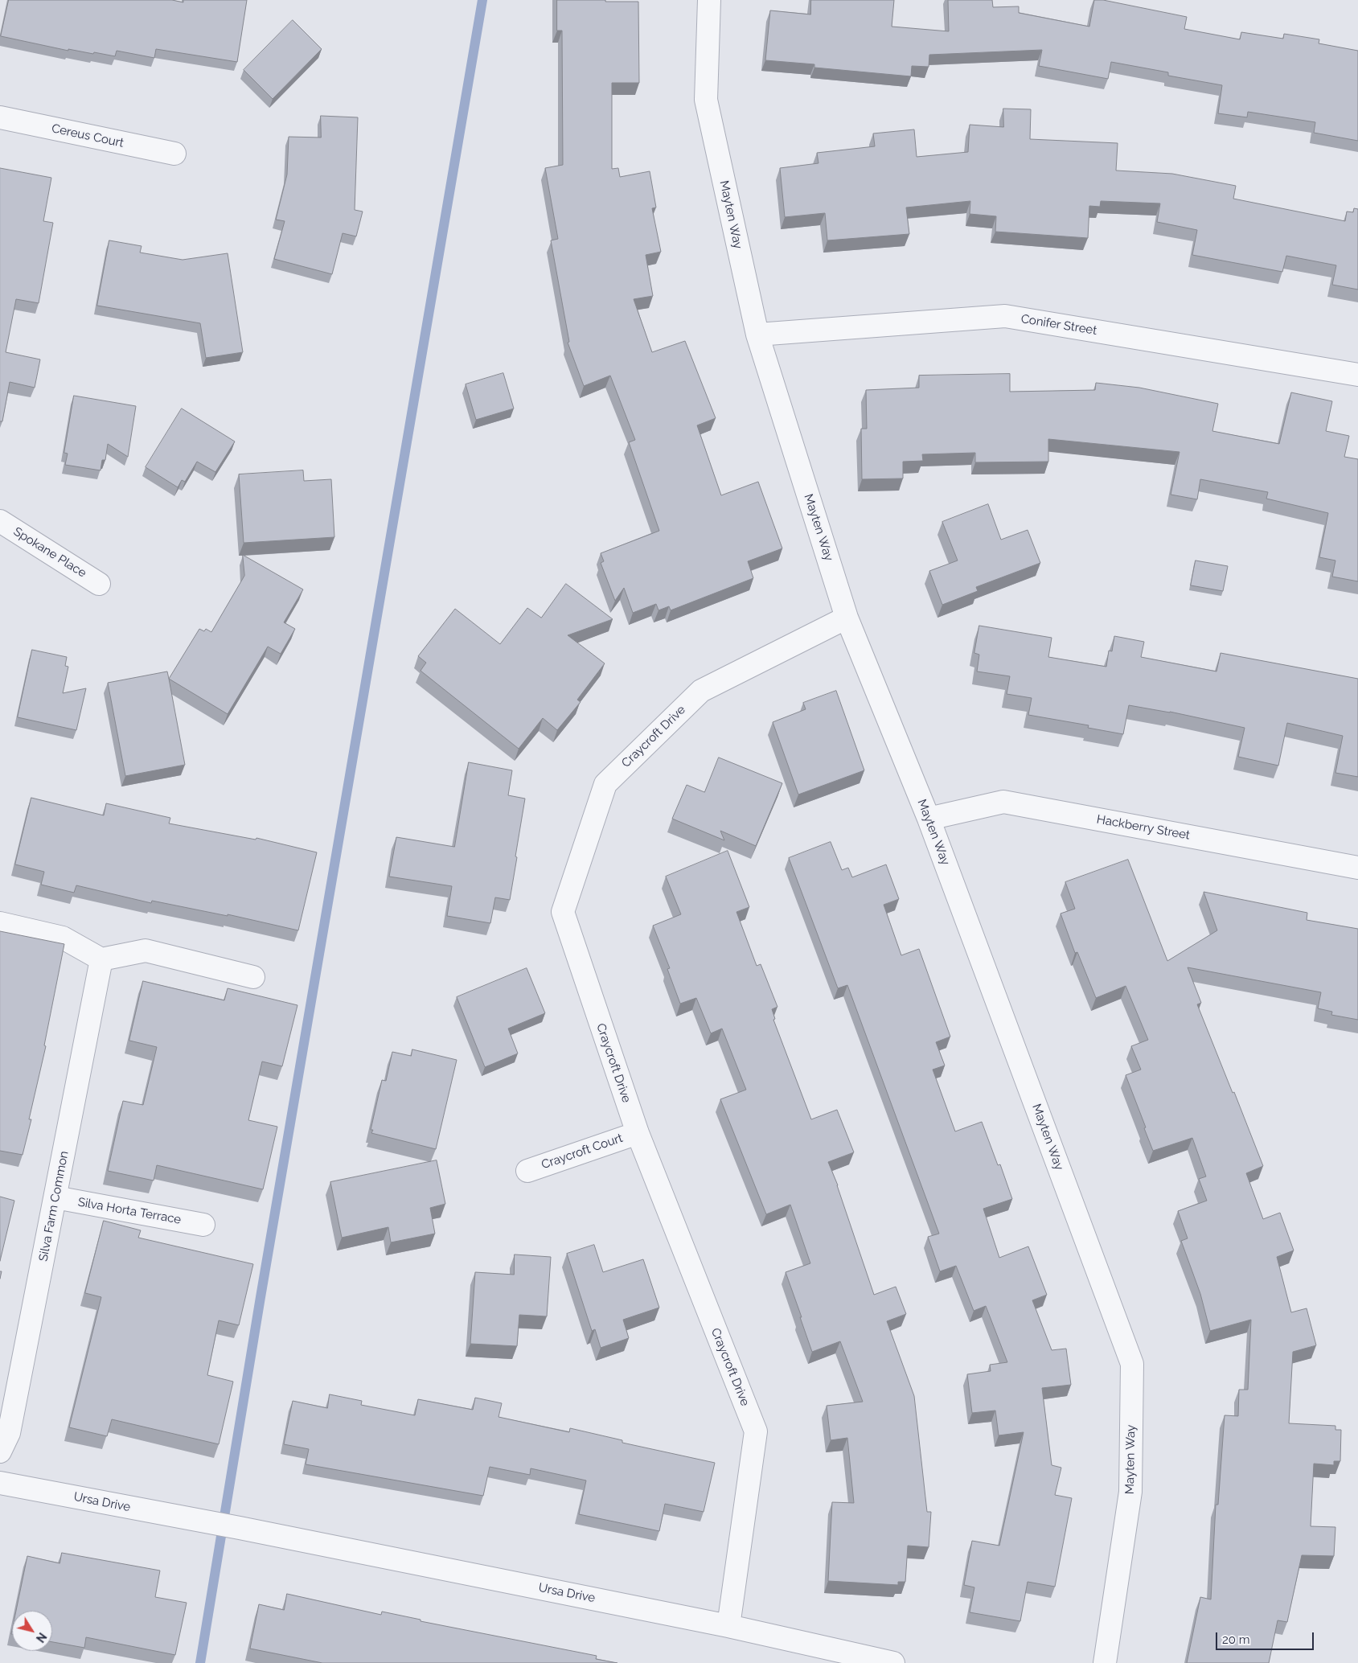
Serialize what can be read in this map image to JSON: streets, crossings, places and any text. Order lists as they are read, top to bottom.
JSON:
{
  "streets": {
    "street": [
      "Cereus Court",
      "Mayten Way",
      "Conifer Street",
      "Spokane Place",
      "Craycroft Drive",
      "Hackberry Street",
      "Craycroft Court",
      "Silva Farm Common",
      "Silva Horta Terrace",
      "Ursa Drive"
    ]
  },
  "crossings": [
    ["Mayten Way", "Conifer Street"],
    ["Mayten Way", "Craycroft Drive"],
    ["Mayten Way", "Hackberry Street"],
    ["Craycroft Drive", "Craycroft Court"],
    ["Craycroft Drive", "Ursa Drive"],
    ["Silva Farm Common", "Silva Horta Terrace"]
  ],
  "scale_bar": "20 m",
  "north": "bottom right"
}
